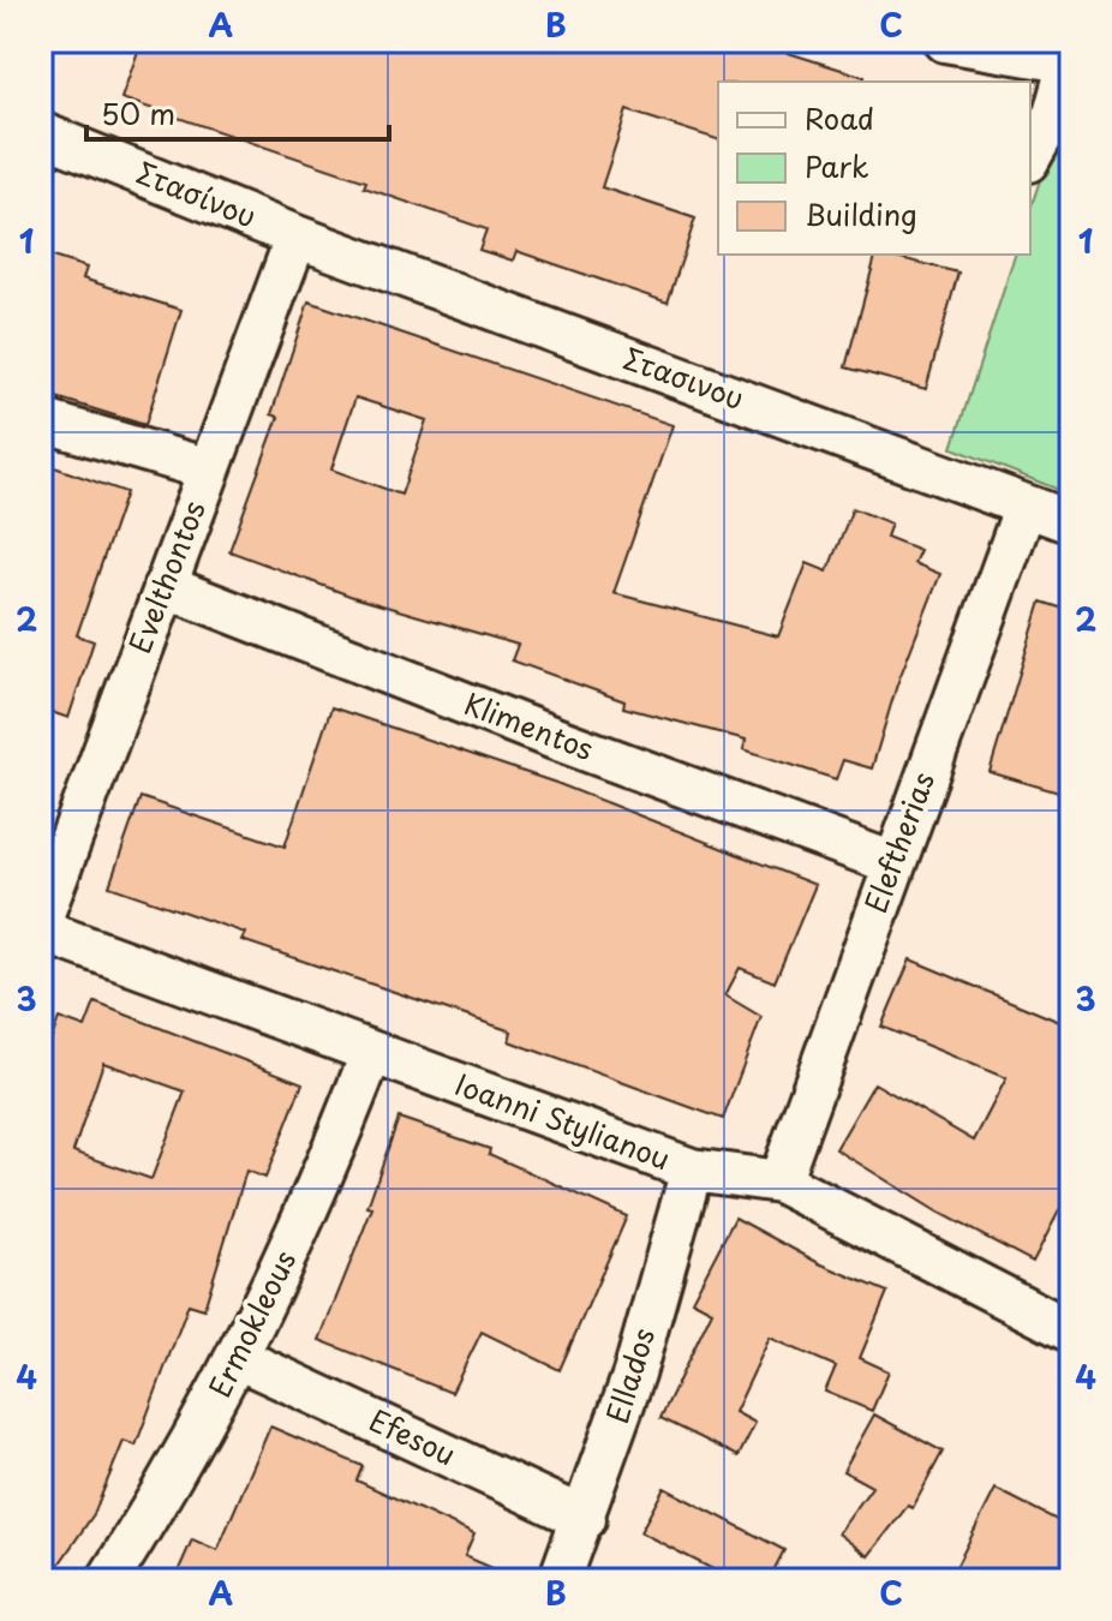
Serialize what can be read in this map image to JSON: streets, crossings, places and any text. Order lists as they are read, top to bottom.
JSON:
{
  "streets": {
    "street": [
      "Στασίνου",
      "Στασινου",
      "Evelthontos",
      "Klimentos",
      "Eleftherias",
      "Ioanni Stylianou",
      "Ermokleous",
      "Ellados",
      "Efesou"
    ]
  },
  "crossings": [
    ["Στασίνου", "Στασινου"],
    ["Στασίνου", "Evelthontos"],
    ["Στασινου", "Evelthontos"],
    ["Στασινου", "Eleftherias"],
    ["Evelthontos", "Klimentos"],
    ["Klimentos", "Eleftherias"],
    ["Eleftherias", "Ioanni Stylianou"],
    ["Ioanni Stylianou", "Ermokleous"],
    ["Ioanni Stylianou", "Ellados"],
    ["Ermokleous", "Efesou"],
    ["Ellados", "Efesou"]
  ],
  "legend": ["Road", "Park", "Building"],
  "scale_bar": "50 m",
  "grid": {
    "columns": ["A", "B", "C"],
    "rows": [
      "1",
      "2",
      "3",
      "4"
    ]
  }
}
